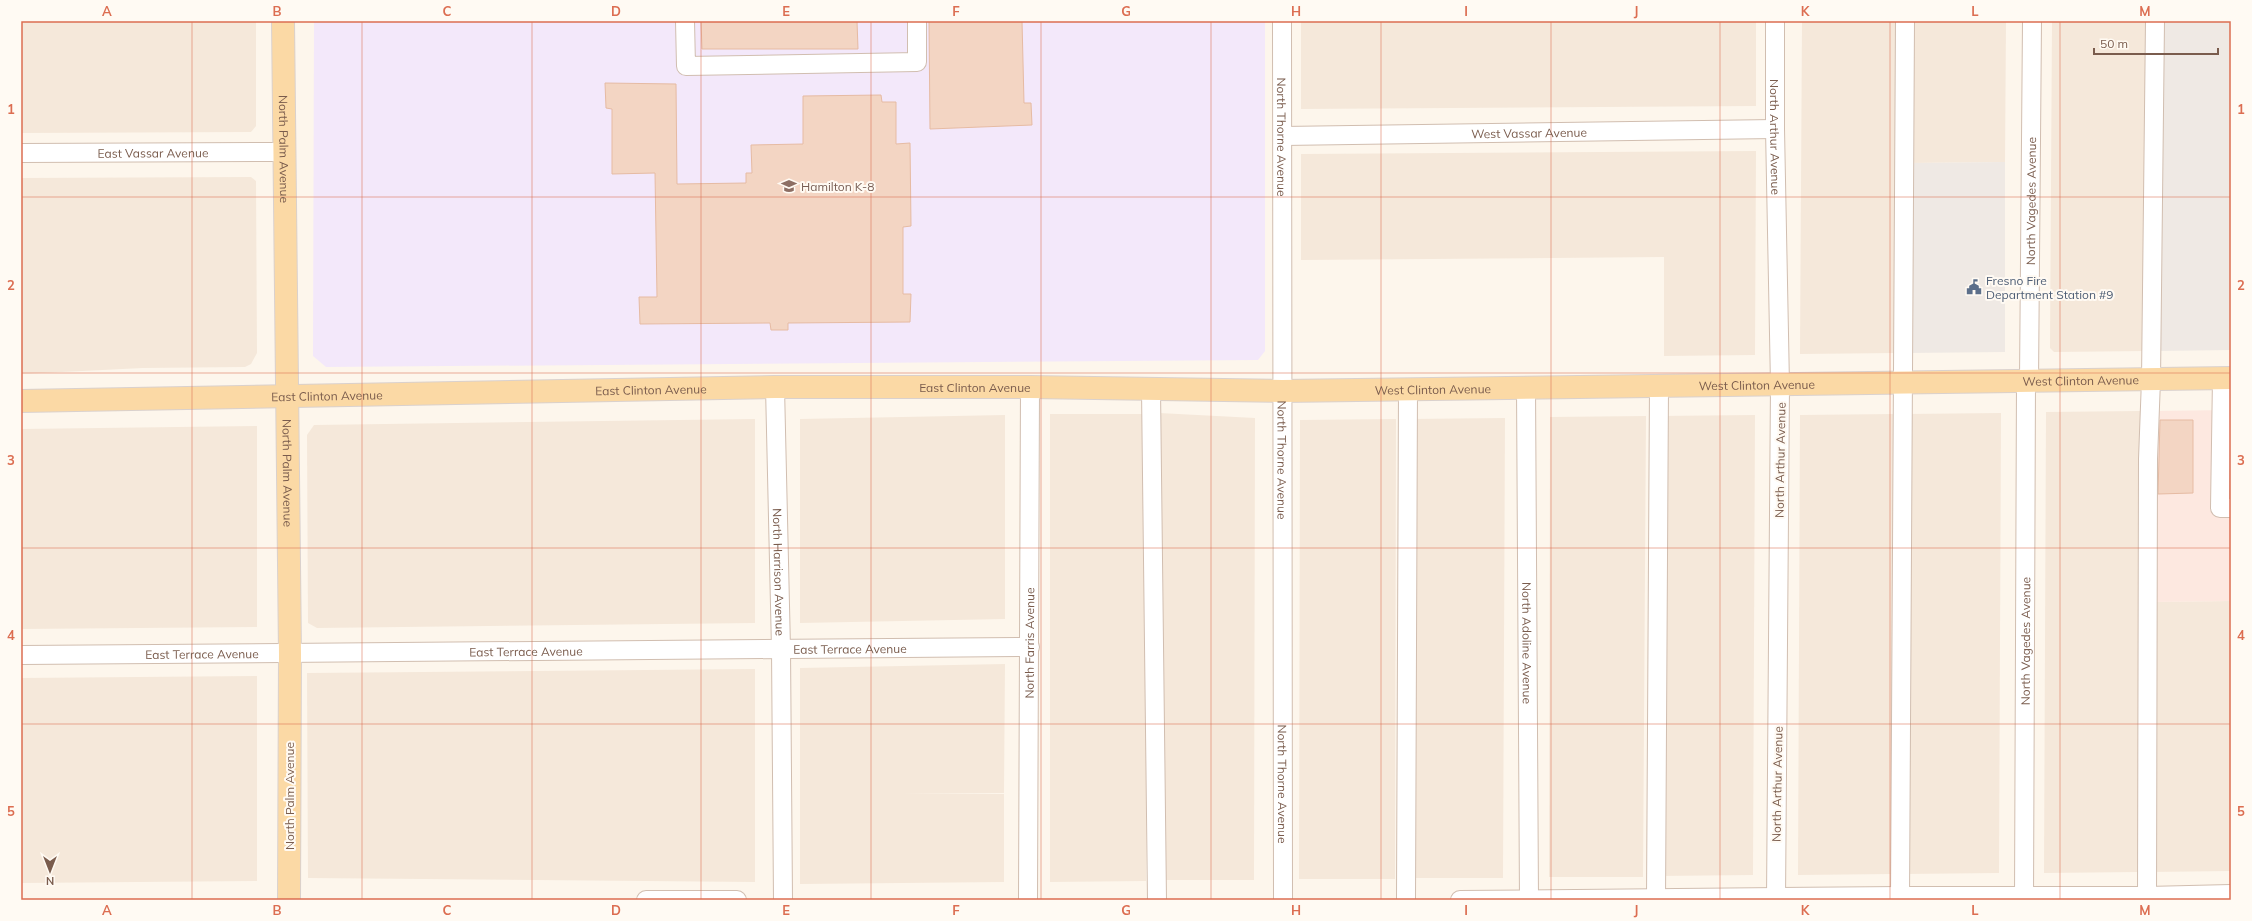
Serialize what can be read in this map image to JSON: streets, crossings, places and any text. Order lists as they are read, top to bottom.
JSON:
{
  "streets": {
    "main road": ["North Palm Avenue", "West Clinton Avenue", "East Clinton Avenue"],
    "street": [
      "West Vassar Avenue",
      "North Thorne Avenue",
      "North Arthur Avenue",
      "East Vassar Avenue",
      "North Vagedes Avenue",
      "North Harrison Avenue",
      "North Farris Avenue",
      "North Adoline Avenue",
      "East Terrace Avenue"
    ]
  },
  "crossings": [
    ["West Vassar Avenue", "North Thorne Avenue"],
    ["West Vassar Avenue", "North Arthur Avenue"],
    ["North Thorne Avenue", "West Clinton Avenue"],
    ["North Thorne Avenue", "East Clinton Avenue"],
    ["North Arthur Avenue", "West Clinton Avenue"],
    ["North Palm Avenue", "East Vassar Avenue"],
    ["North Palm Avenue", "East Clinton Avenue"],
    ["North Palm Avenue", "East Terrace Avenue"],
    ["North Vagedes Avenue", "West Clinton Avenue"],
    ["West Clinton Avenue", "East Clinton Avenue"],
    ["West Clinton Avenue", "North Adoline Avenue"],
    ["East Clinton Avenue", "North Harrison Avenue"],
    ["East Clinton Avenue", "North Farris Avenue"],
    ["North Harrison Avenue", "East Terrace Avenue"],
    ["North Farris Avenue", "East Terrace Avenue"]
  ],
  "places": {
    "school or university": ["Hamilton K-8"],
    "public building": ["Fresno Fire Department Station #9"]
  },
  "scale_bar": "50 m",
  "north": "bottom",
  "grid": {
    "columns": [
      "A",
      "B",
      "C",
      "D",
      "E",
      "F",
      "G",
      "H",
      "I",
      "J",
      "K",
      "L",
      "M"
    ],
    "rows": [
      "1",
      "2",
      "3",
      "4",
      "5"
    ]
  }
}
